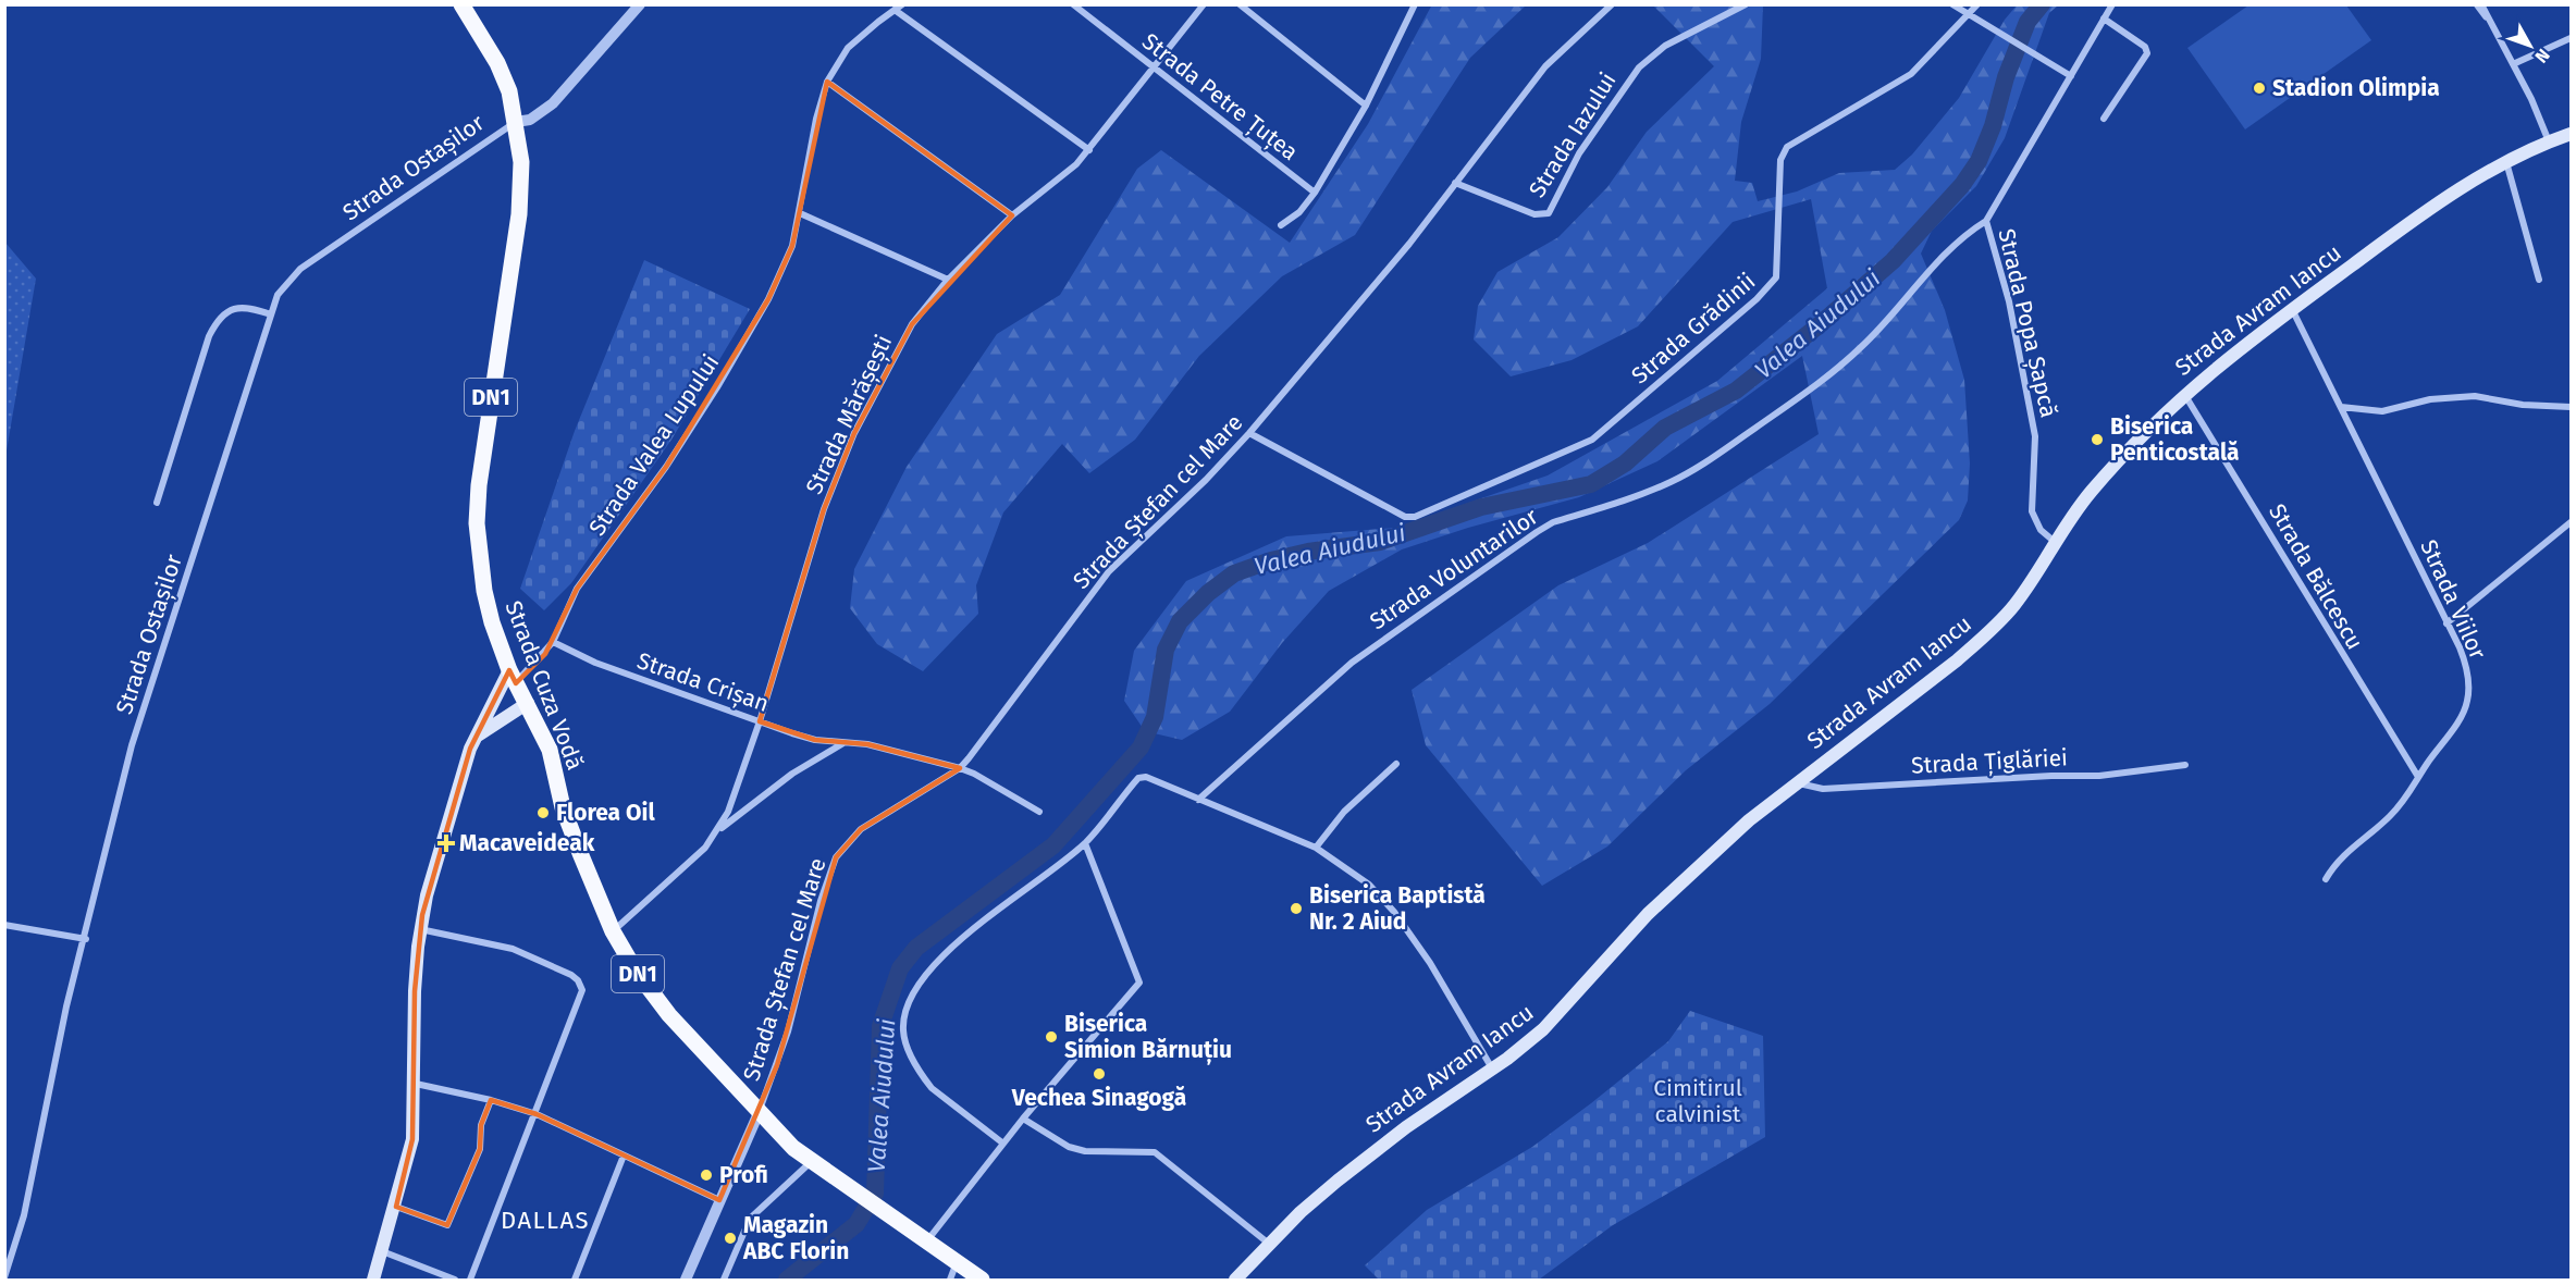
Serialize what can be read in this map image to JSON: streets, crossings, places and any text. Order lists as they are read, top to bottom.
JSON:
{
  "streets": {
    "main road": ["Strada Avram Iancu", "DN1", "Strada Cuza Vodă"],
    "street": [
      "Strada Petre Țuțea",
      "Strada Iazului",
      "Strada Ostașilor",
      "Strada Popa Șapcă",
      "Strada Grădinii",
      "Strada Mărășești",
      "Strada Valea Lupului",
      "Strada Ștefan cel Mare",
      "Strada Voluntarilor",
      "Strada Bălcescu",
      "Strada Viilor",
      "Strada Crișan",
      "Strada Țiglăriei"
    ]
  },
  "crossings": [
    ["Strada Petre Țuțea", "Strada Mărășești"],
    ["Strada Iazului", "Strada Ștefan cel Mare"],
    ["Strada Ostașilor", "Strada Cuza Vodă"],
    ["Strada Avram Iancu", "Strada Popa Șapcă"],
    ["Strada Avram Iancu", "Strada Bălcescu"],
    ["Strada Avram Iancu", "Strada Viilor"],
    ["Strada Avram Iancu", "Strada Țiglăriei"],
    ["Strada Popa Șapcă", "Strada Voluntarilor"],
    ["Strada Grădinii", "Strada Ștefan cel Mare"],
    ["DN1", "Strada Cuza Vodă"],
    ["Strada Mărășești", "Strada Crișan"],
    ["Strada Mărășești", "Strada Cuza Vodă"],
    ["Strada Valea Lupului", "Strada Crișan"],
    ["Strada Valea Lupului", "Strada Cuza Vodă"],
    ["Strada Ștefan cel Mare", "Strada Crișan"],
    ["Strada Ștefan cel Mare", "Strada Cuza Vodă"],
    ["Strada Bălcescu", "Strada Viilor"]
  ],
  "districts": ["DALLAS"],
  "water": ["Valea Aiudului"],
  "parks": ["Cimitirul calvinist"],
  "places": {
    "other": [
      "Stadion Olimpia",
      "Biserica Penticostală",
      "Florea Oil",
      "Biserica Baptistă Nr. 2 Aiud",
      "Biserica Simion Bărnuțiu",
      "Vechea Sinagogă",
      "Profi",
      "Magazin ABC Florin"
    ],
    "health": ["Macaveideak"]
  },
  "north": "bottom right"
}
